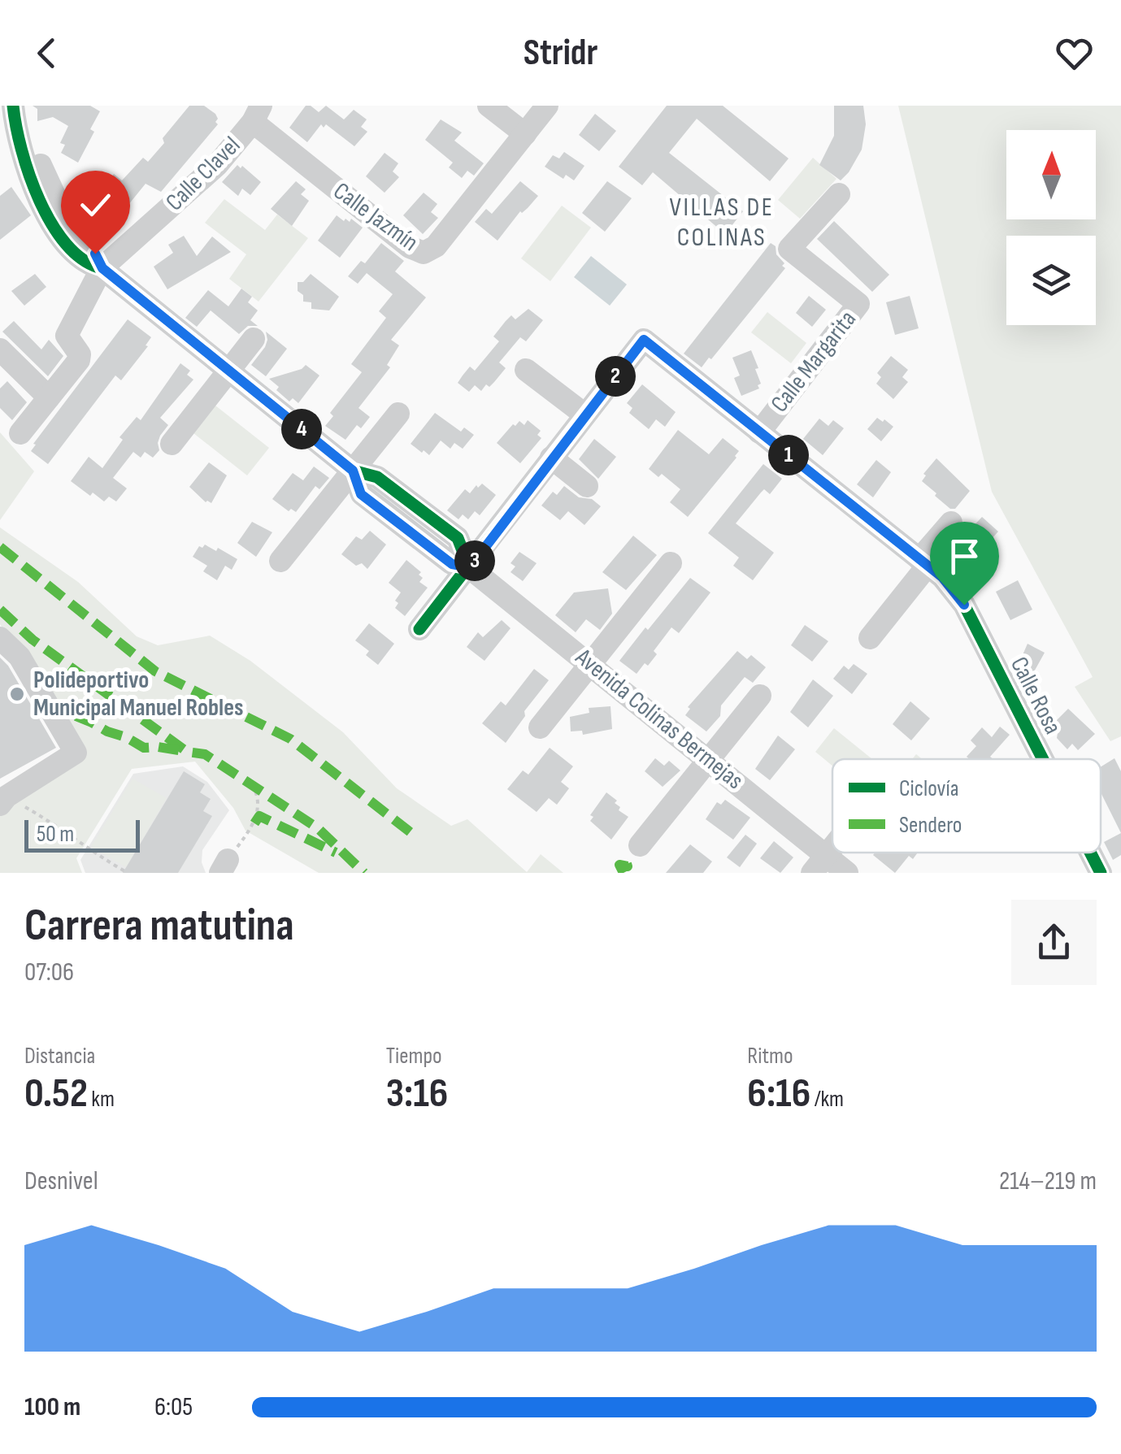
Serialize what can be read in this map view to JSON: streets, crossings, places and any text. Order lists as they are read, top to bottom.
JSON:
{
  "streets": {
    "street": [
      "Calle Clavel",
      "Calle Jazmín",
      "Calle Margarita",
      "Calle Rosa",
      "Avenida Colinas Bermejas"
    ]
  },
  "crossings": [
    ["Calle Clavel", "Calle Jazmín"],
    ["Calle Clavel", "Avenida Colinas Bermejas"],
    ["Calle Margarita", "Calle Rosa"]
  ],
  "districts": ["VILLAS DE COLINAS"],
  "places": ["Polideportivo Municipal Manuel Robles"],
  "legend": ["Ciclovía", "Sendero"],
  "scale_bar": "50 m",
  "north": "top",
  "page": {
    "header": "Stridr",
    "pins": [
      "2",
      "4",
      "1",
      "3"
    ],
    "scale": "50 m",
    "heading": ["Carrera matutina", "07:06"],
    "stats": [
      ["Distancia", "0.52 km"],
      ["Tiempo", "3:16"],
      ["Ritmo", "6:16 /km"]
    ],
    "chart": ["Desnivel", "214–219 m"],
    "list": [
      {
        "name": "100 m",
        "note": "6:05"
      }
    ]
  }
}
